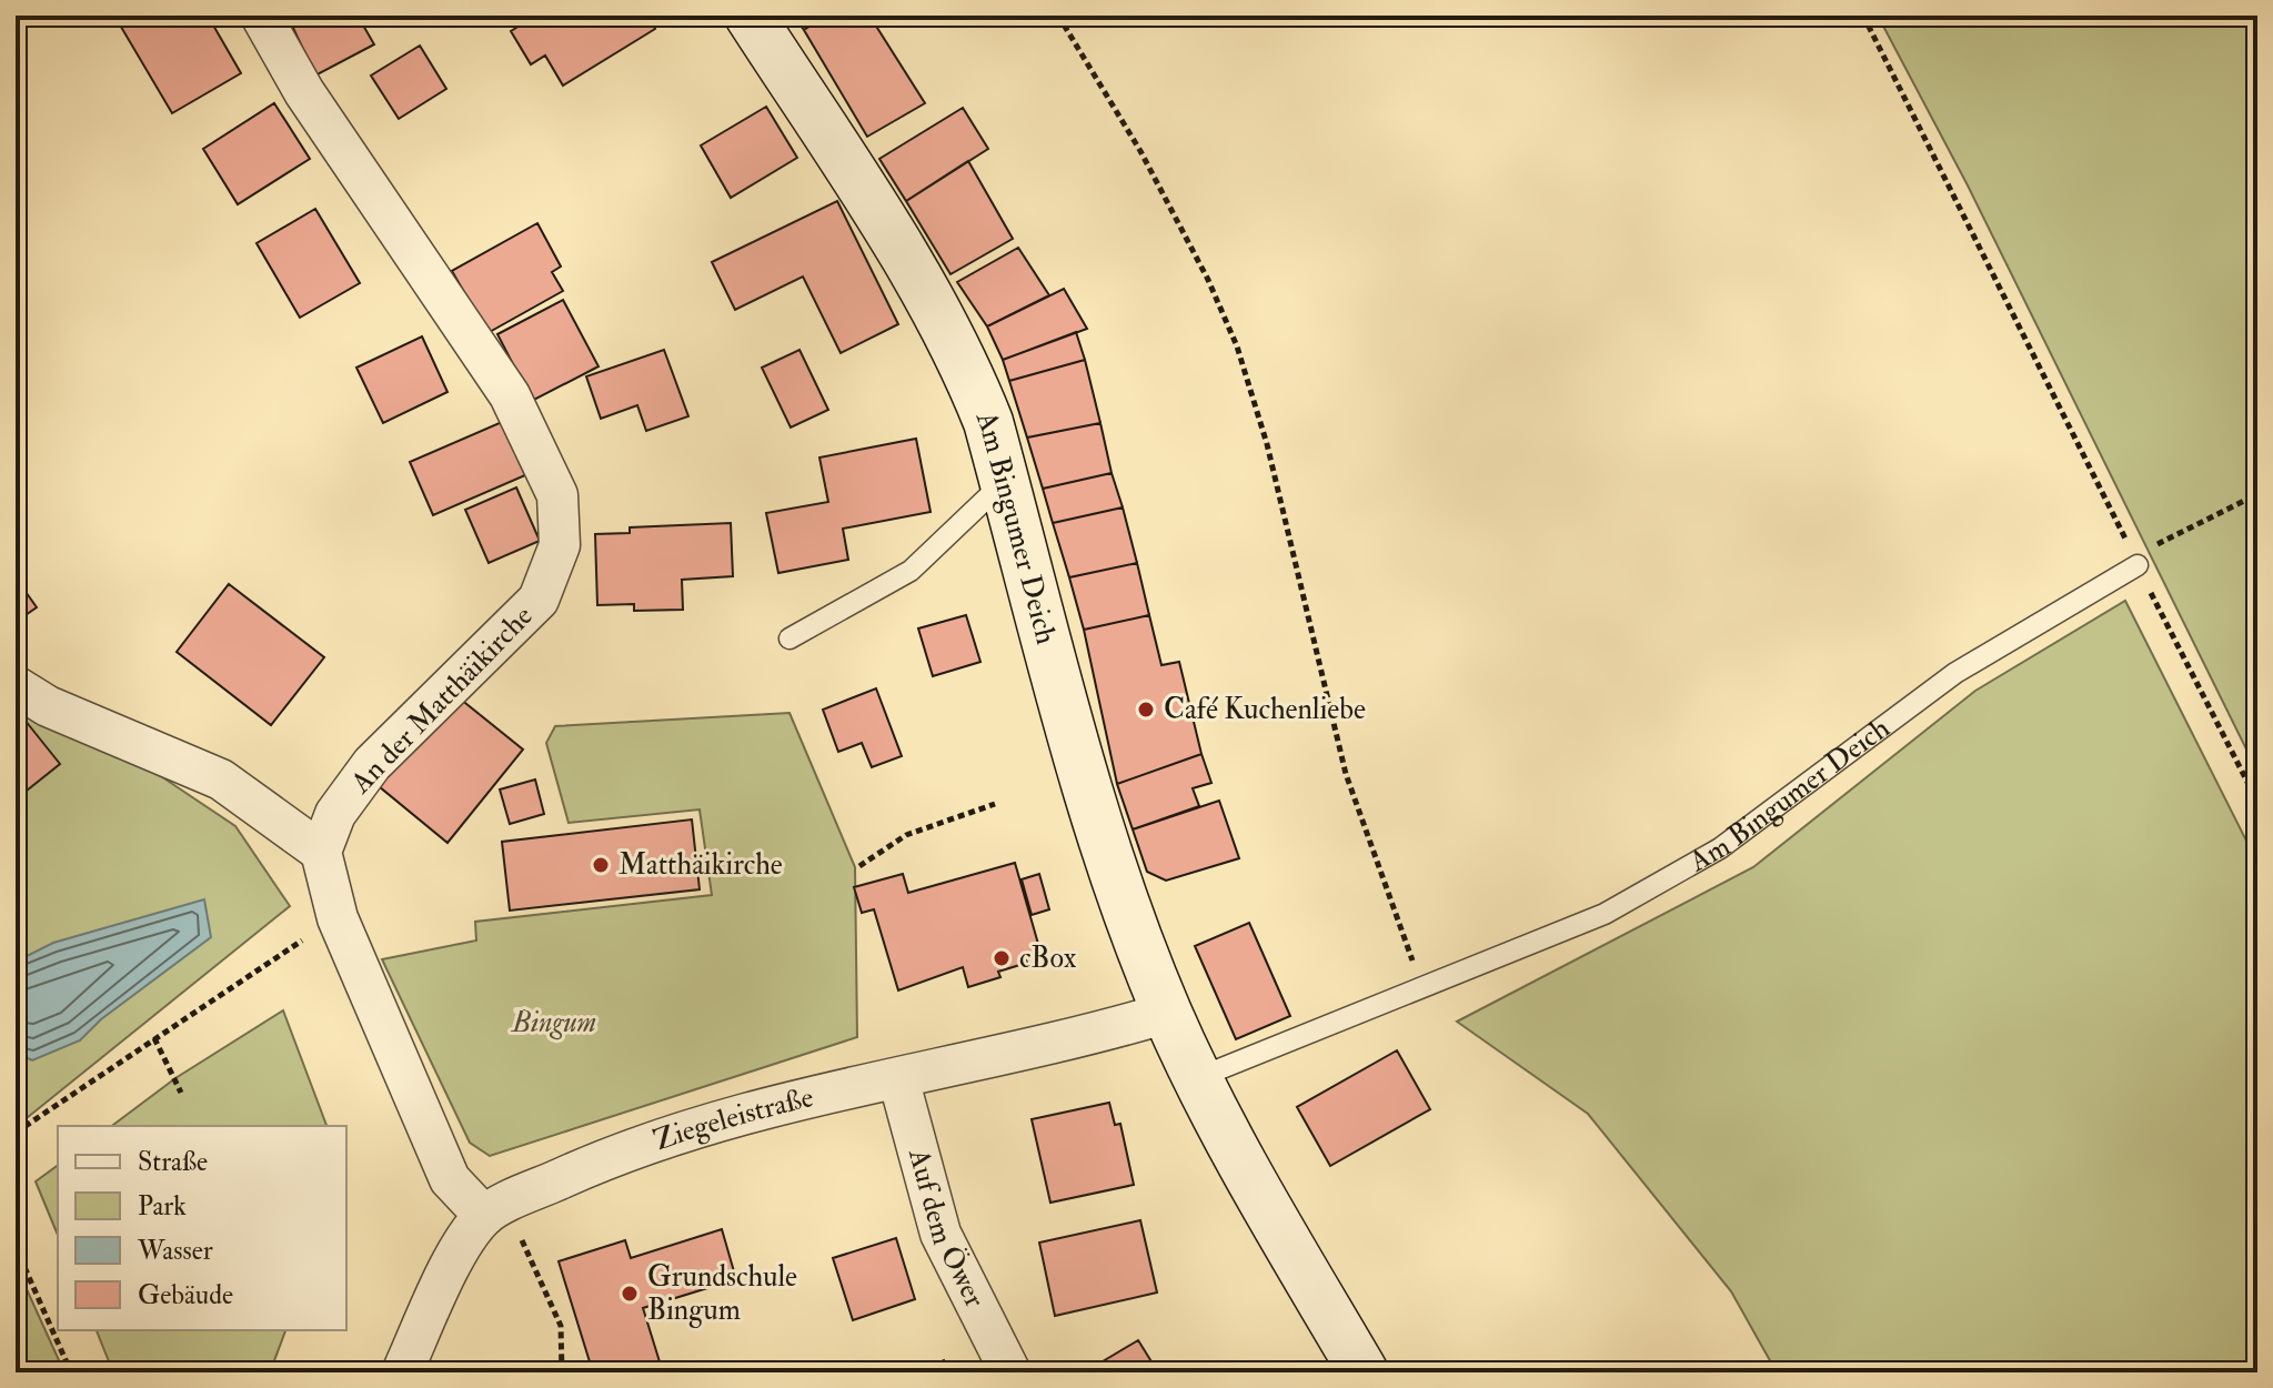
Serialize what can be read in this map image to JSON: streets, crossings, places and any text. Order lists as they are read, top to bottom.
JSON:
{
  "streets": {
    "main road": ["Am Bingumer Deich"],
    "street": ["An der Matthäikirche", "Ziegeleistraße", "Auf dem Öwer"]
  },
  "crossings": [
    ["Am Bingumer Deich", "Ziegeleistraße"],
    ["Ziegeleistraße", "Auf dem Öwer"]
  ],
  "parks": ["Bingum"],
  "places": [
    "Café Kuchenliebe",
    "Matthäikirche",
    "cBox",
    "Grundschule Bingum"
  ],
  "legend": [
    "Straße",
    "Park",
    "Wasser",
    "Gebäude"
  ]
}
